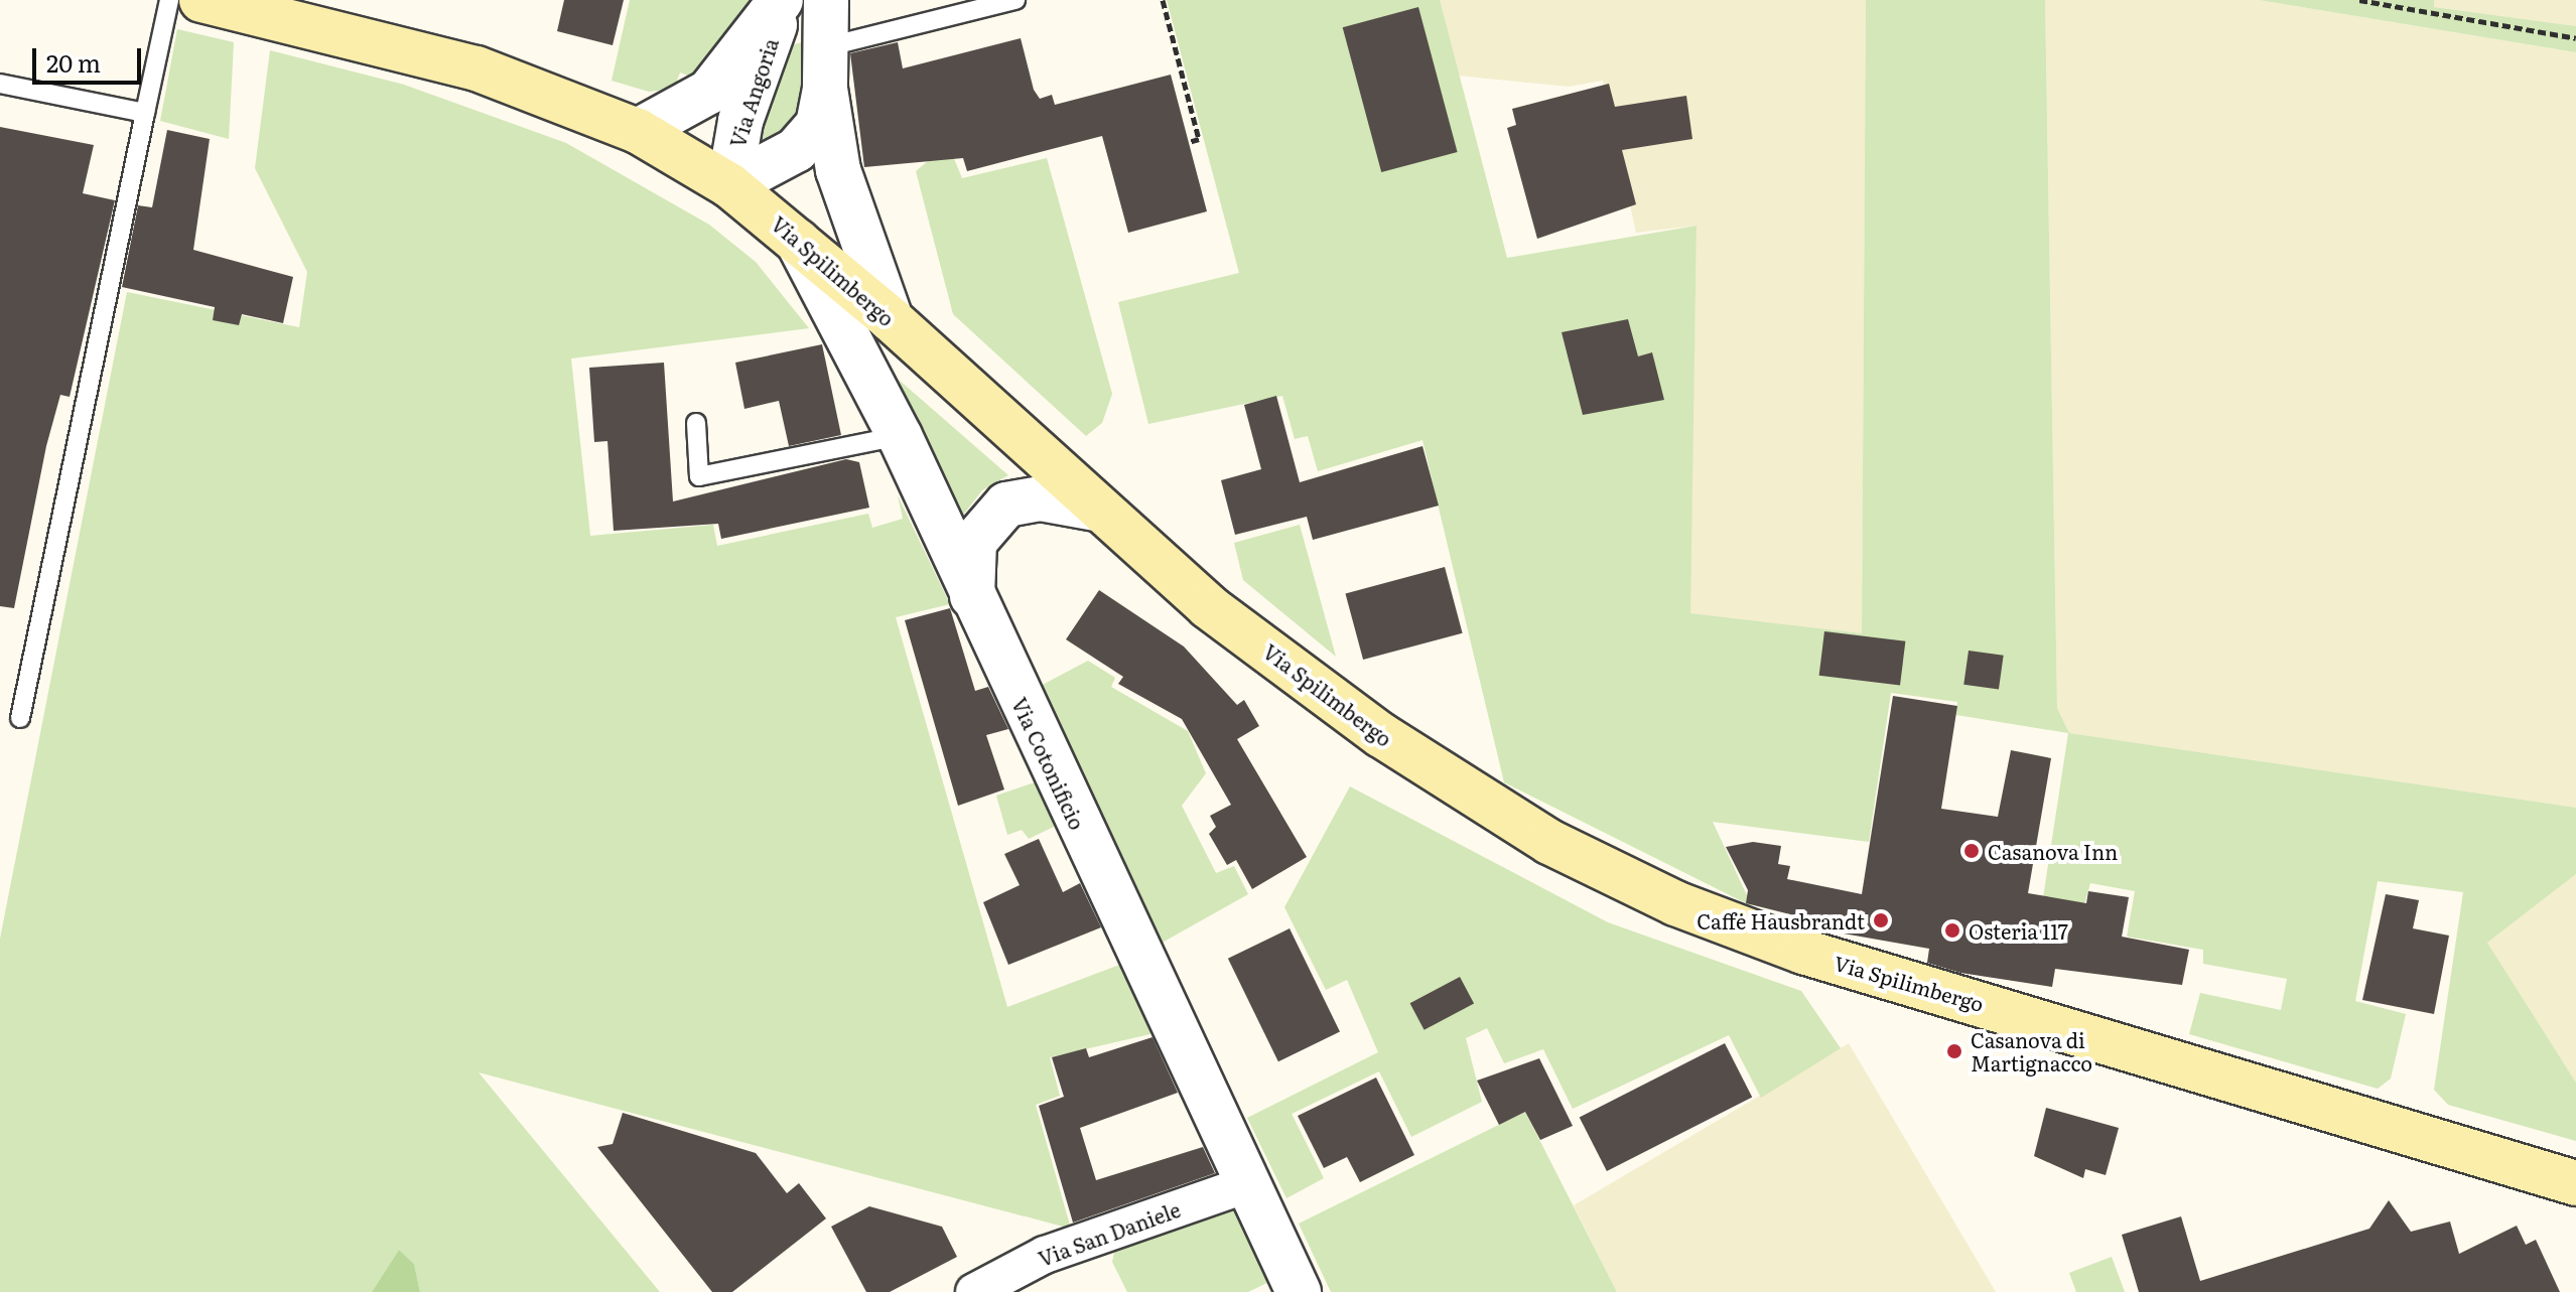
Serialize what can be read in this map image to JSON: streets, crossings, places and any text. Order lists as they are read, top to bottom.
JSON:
{
  "streets": {
    "main road": ["Via Spilimbergo"],
    "street": ["Via Angoria", "Via Cotonificio", "Via San Daniele"]
  },
  "crossings": [
    ["Via Angoria", "Via Spilimbergo"],
    ["Via Spilimbergo", "Via Cotonificio"],
    ["Via Cotonificio", "Via San Daniele"]
  ],
  "places": [
    "Casanova Inn",
    "Caffė Hausbrandt",
    "Osteria 117",
    "Casanova di Martignacco"
  ],
  "scale_bar": "20 m"
}
